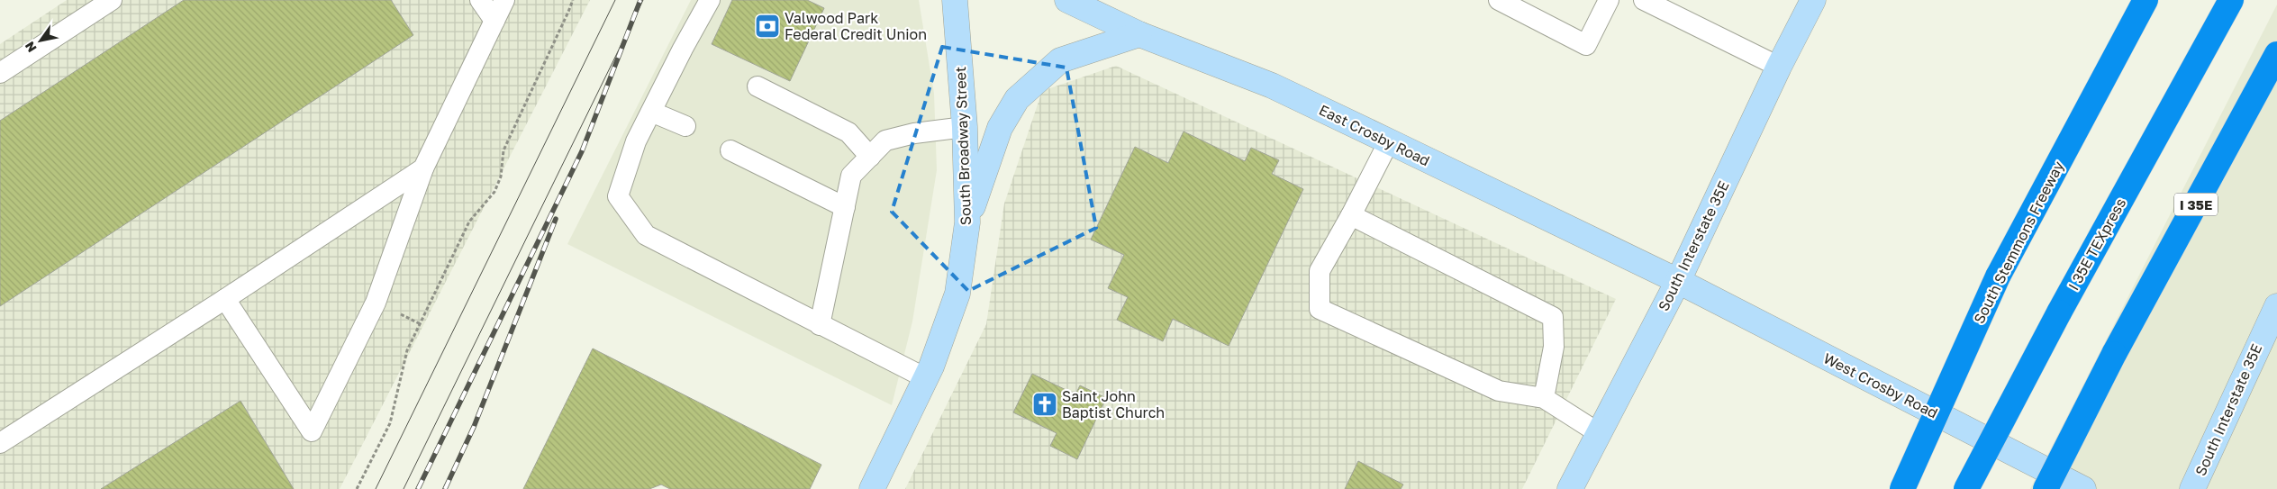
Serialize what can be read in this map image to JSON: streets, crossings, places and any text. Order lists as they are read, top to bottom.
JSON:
{
  "streets": {
    "highway": ["I 35E", "South Stemmons Freeway", "I 35E TEXpress"],
    "street": [
      "East Crosby Road",
      "South Broadway Street",
      "South Interstate 35E",
      "West Crosby Road"
    ]
  },
  "crossings": [
    ["East Crosby Road", "South Interstate 35E"],
    ["East Crosby Road", "West Crosby Road"],
    ["South Interstate 35E", "West Crosby Road"]
  ],
  "places": {
    "bank": ["Valwood Park Federal Credit Union"],
    "church": ["Saint John Baptist Church"]
  },
  "north": "bottom left"
}
